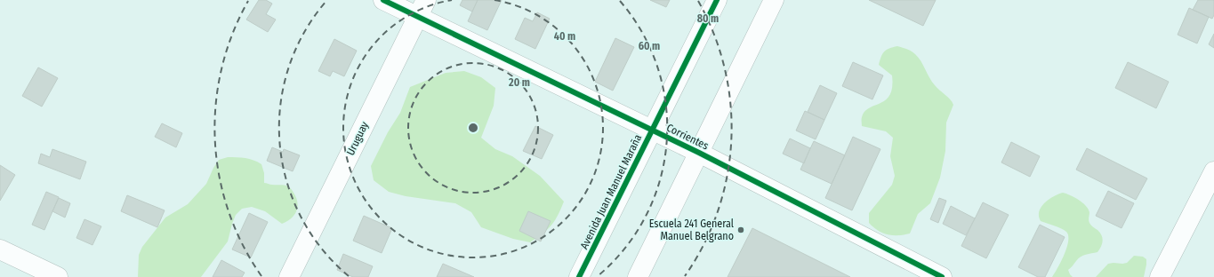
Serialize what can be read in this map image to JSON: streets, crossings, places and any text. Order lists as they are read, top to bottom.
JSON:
{
  "streets": {
    "street": ["Corrientes", "Uruguay", "Avenida Juan Manuel Maraña"]
  },
  "crossings": [
    ["Corrientes", "Uruguay"],
    ["Corrientes", "Avenida Juan Manuel Maraña"]
  ],
  "places": ["Escuela 241 General Manuel Belgrano"],
  "rings": [
    "80 m",
    "40 m",
    "60 m",
    "20 m"
  ]
}
